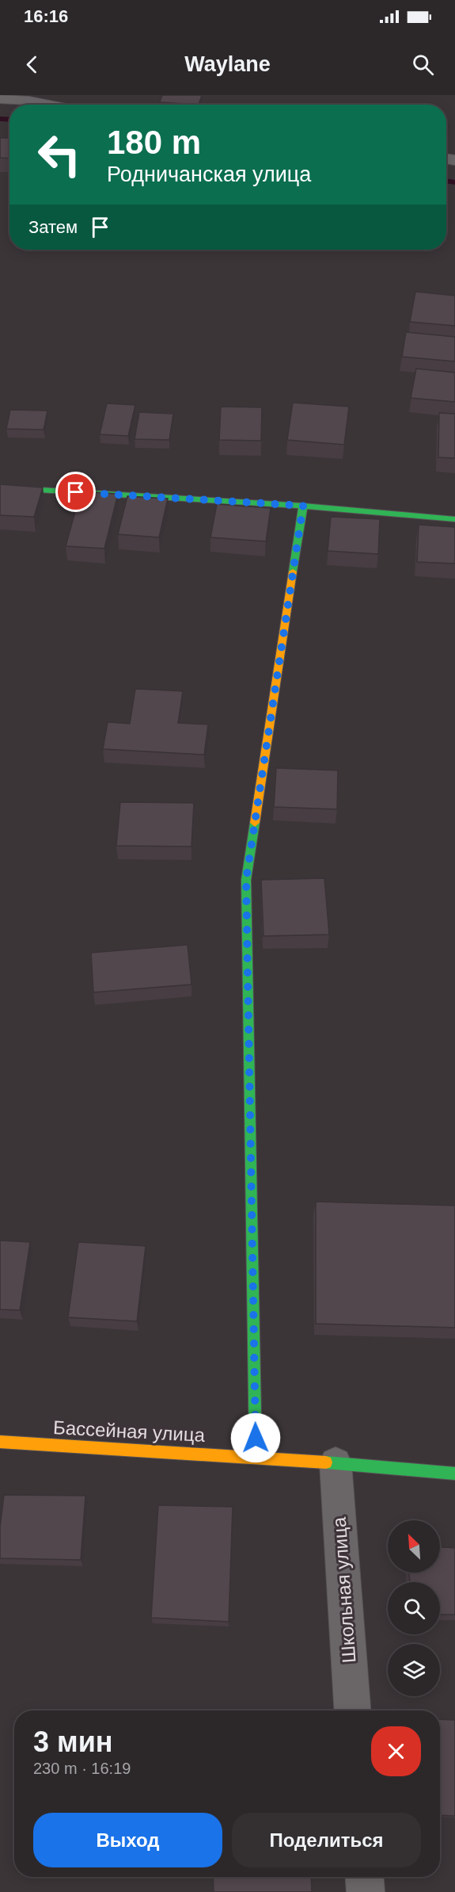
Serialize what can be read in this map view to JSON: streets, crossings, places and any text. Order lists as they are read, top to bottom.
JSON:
{
  "streets": {
    "street": ["Бассейная улица", "Школьная улица"]
  },
  "crossings": [
    ["Бассейная улица", "Школьная улица"]
  ],
  "north": "top left",
  "page": {
    "status": "16:16",
    "header": "Waylane",
    "turn": ["180 m", "Родничанская улица"],
    "then": "Затем",
    "heading": ["3 мин", "230 m · 16:19"],
    "buttons": ["Выход", "Поделиться"]
  }
}
